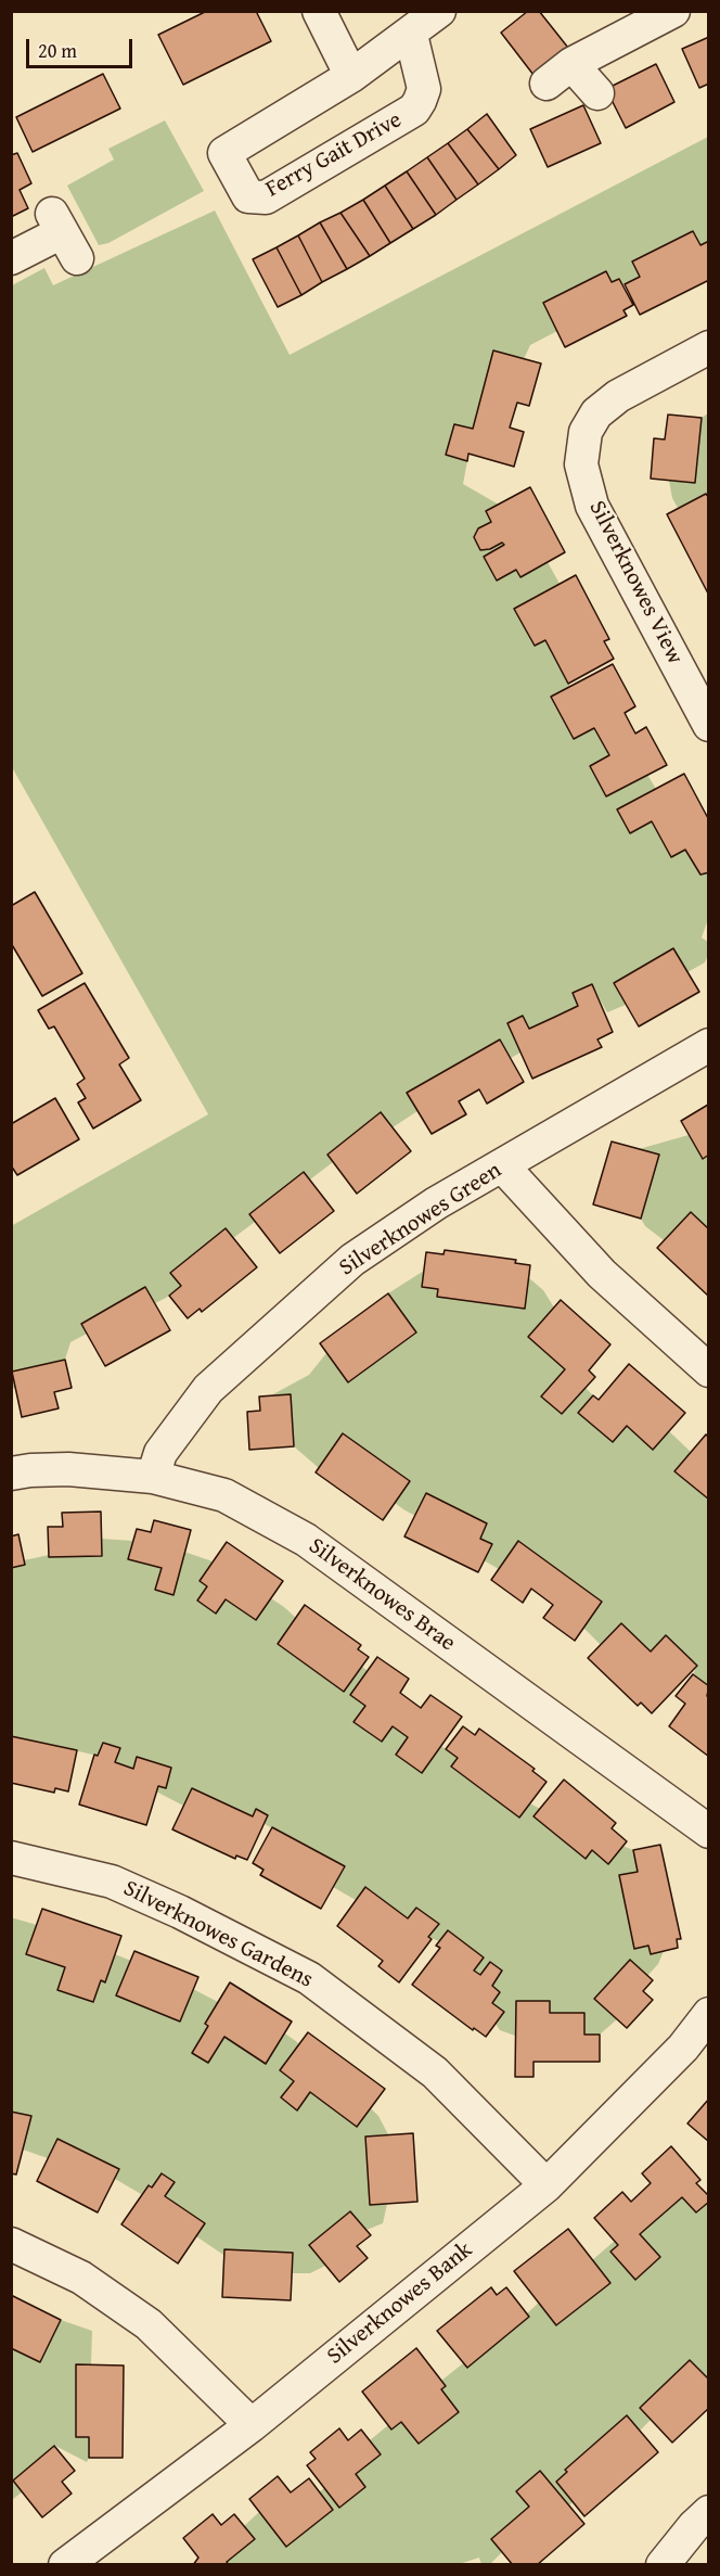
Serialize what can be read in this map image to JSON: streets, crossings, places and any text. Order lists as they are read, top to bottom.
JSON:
{
  "streets": {
    "street": [
      "Ferry Gait Drive",
      "Silverknowes View",
      "Silverknowes Green",
      "Silverknowes Brae",
      "Silverknowes Gardens",
      "Silverknowes Bank"
    ]
  },
  "crossings": [
    ["Silverknowes Green", "Silverknowes Brae"],
    ["Silverknowes Gardens", "Silverknowes Bank"]
  ],
  "scale_bar": "20 m"
}
